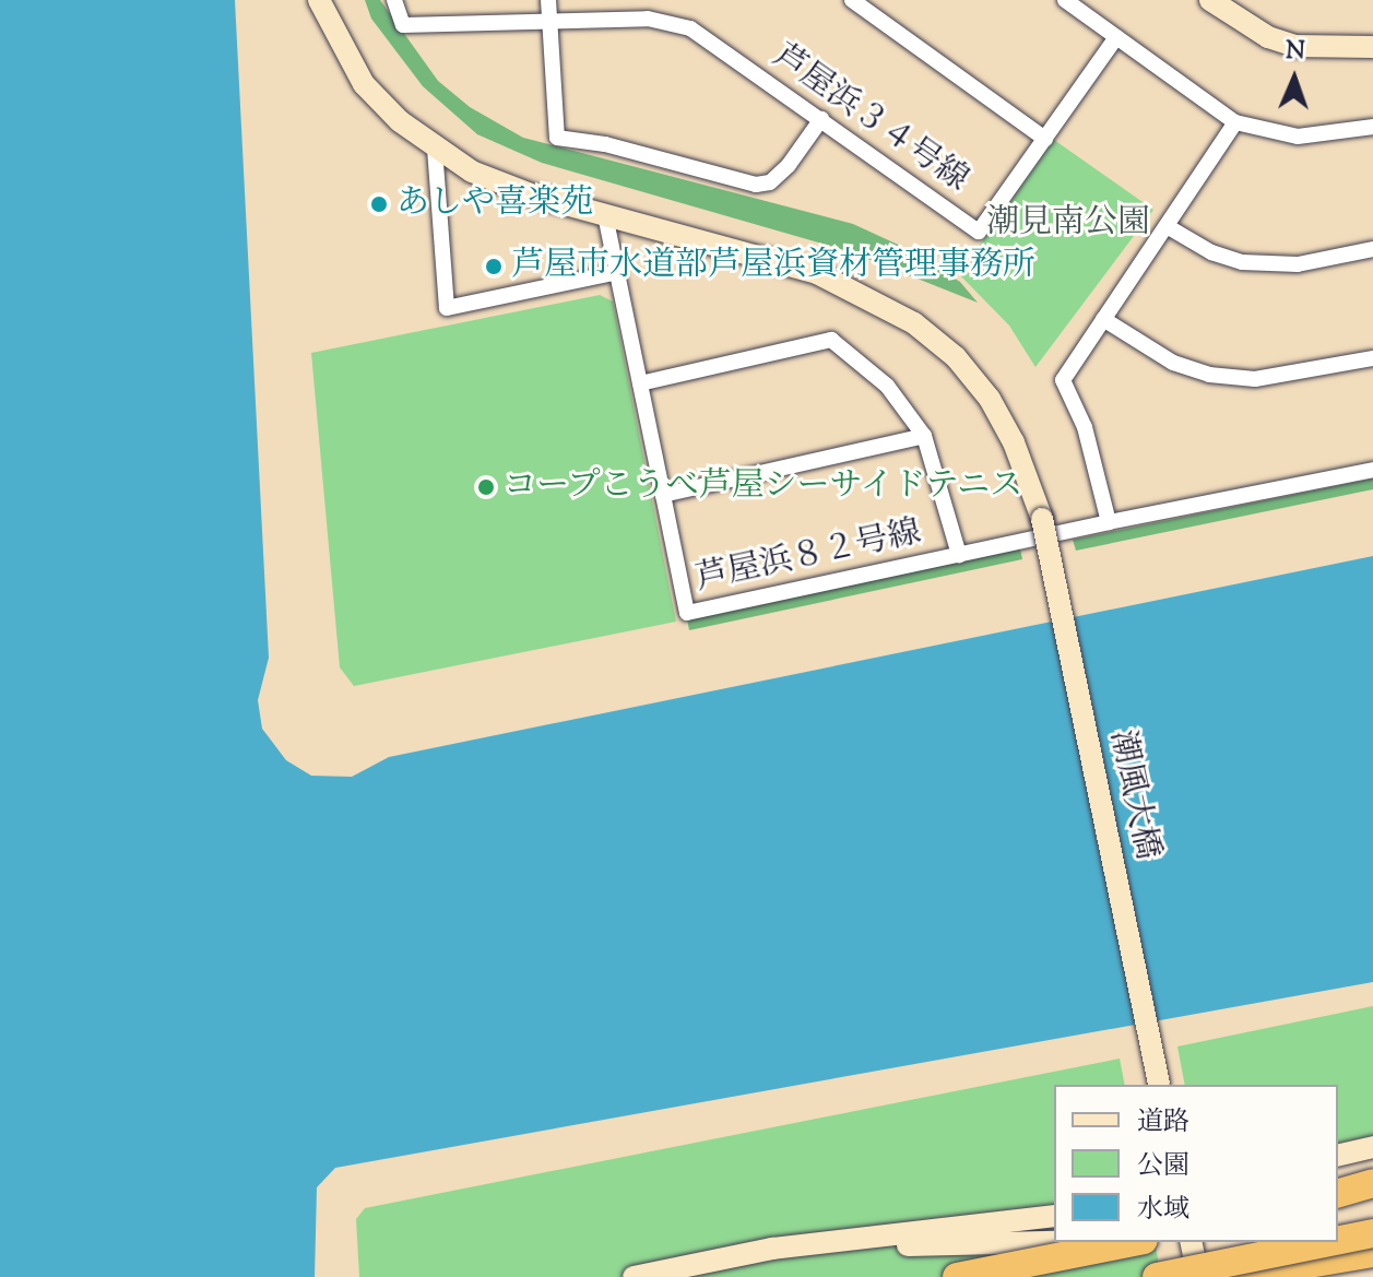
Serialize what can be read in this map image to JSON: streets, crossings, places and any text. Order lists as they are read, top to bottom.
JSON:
{
  "streets": {
    "main road": ["潮風大橋"],
    "street": ["芦屋浜３４号線", "芦屋浜８２号線"]
  },
  "parks": ["潮見南公園"],
  "places": ["あしや喜楽苑", "芦屋市水道部芦屋浜資材管理事務所", "コープこうべ芦屋シーサイドテニス"],
  "legend": ["道路", "公園", "水域"],
  "north": "top"
}
